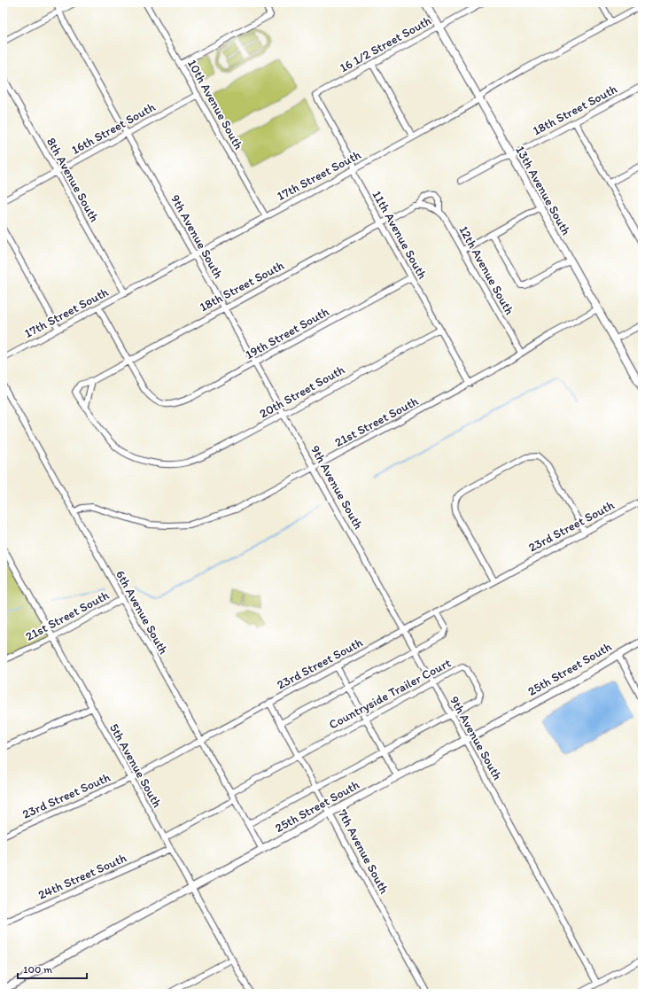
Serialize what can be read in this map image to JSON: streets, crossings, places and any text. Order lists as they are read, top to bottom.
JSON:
{
  "streets": {
    "main road": ["13th Avenue South", "25th Street South"],
    "street": [
      "16 1/2 Street South",
      "10th Avenue South",
      "18th Street South",
      "16th Street South",
      "17th Street South",
      "8th Avenue South",
      "11th Avenue South",
      "9th Avenue South",
      "12th Avenue South",
      "19th Street South",
      "20th Street South",
      "21st Street South",
      "23rd Street South",
      "6th Avenue South",
      "Countryside Trailer Court",
      "5th Avenue South",
      "7th Avenue South",
      "24th Street South"
    ]
  },
  "crossings": [
    ["16 1/2 Street South", "13th Avenue South"],
    ["16 1/2 Street South", "11th Avenue South"],
    ["10th Avenue South", "16th Street South"],
    ["10th Avenue South", "17th Street South"],
    ["18th Street South", "13th Avenue South"],
    ["18th Street South", "11th Avenue South"],
    ["18th Street South", "9th Avenue South"],
    ["18th Street South", "12th Avenue South"],
    ["18th Street South", "19th Street South"],
    ["18th Street South", "20th Street South"],
    ["16th Street South", "8th Avenue South"],
    ["16th Street South", "9th Avenue South"],
    ["17th Street South", "8th Avenue South"],
    ["17th Street South", "13th Avenue South"],
    ["17th Street South", "11th Avenue South"],
    ["17th Street South", "9th Avenue South"],
    ["13th Avenue South", "21st Street South"],
    ["11th Avenue South", "19th Street South"],
    ["11th Avenue South", "20th Street South"],
    ["11th Avenue South", "21st Street South"],
    ["9th Avenue South", "19th Street South"],
    ["9th Avenue South", "20th Street South"],
    ["9th Avenue South", "21st Street South"],
    ["9th Avenue South", "23rd Street South"],
    ["9th Avenue South", "25th Street South"],
    ["9th Avenue South", "Countryside Trailer Court"],
    ["12th Avenue South", "21st Street South"],
    ["21st Street South", "6th Avenue South"],
    ["21st Street South", "5th Avenue South"],
    ["23rd Street South", "6th Avenue South"],
    ["23rd Street South", "5th Avenue South"],
    ["23rd Street South", "7th Avenue South"],
    ["6th Avenue South", "25th Street South"],
    ["6th Avenue South", "Countryside Trailer Court"],
    ["25th Street South", "5th Avenue South"],
    ["25th Street South", "7th Avenue South"],
    ["Countryside Trailer Court", "7th Avenue South"],
    ["5th Avenue South", "24th Street South"]
  ],
  "scale_bar": "100 m"
}
